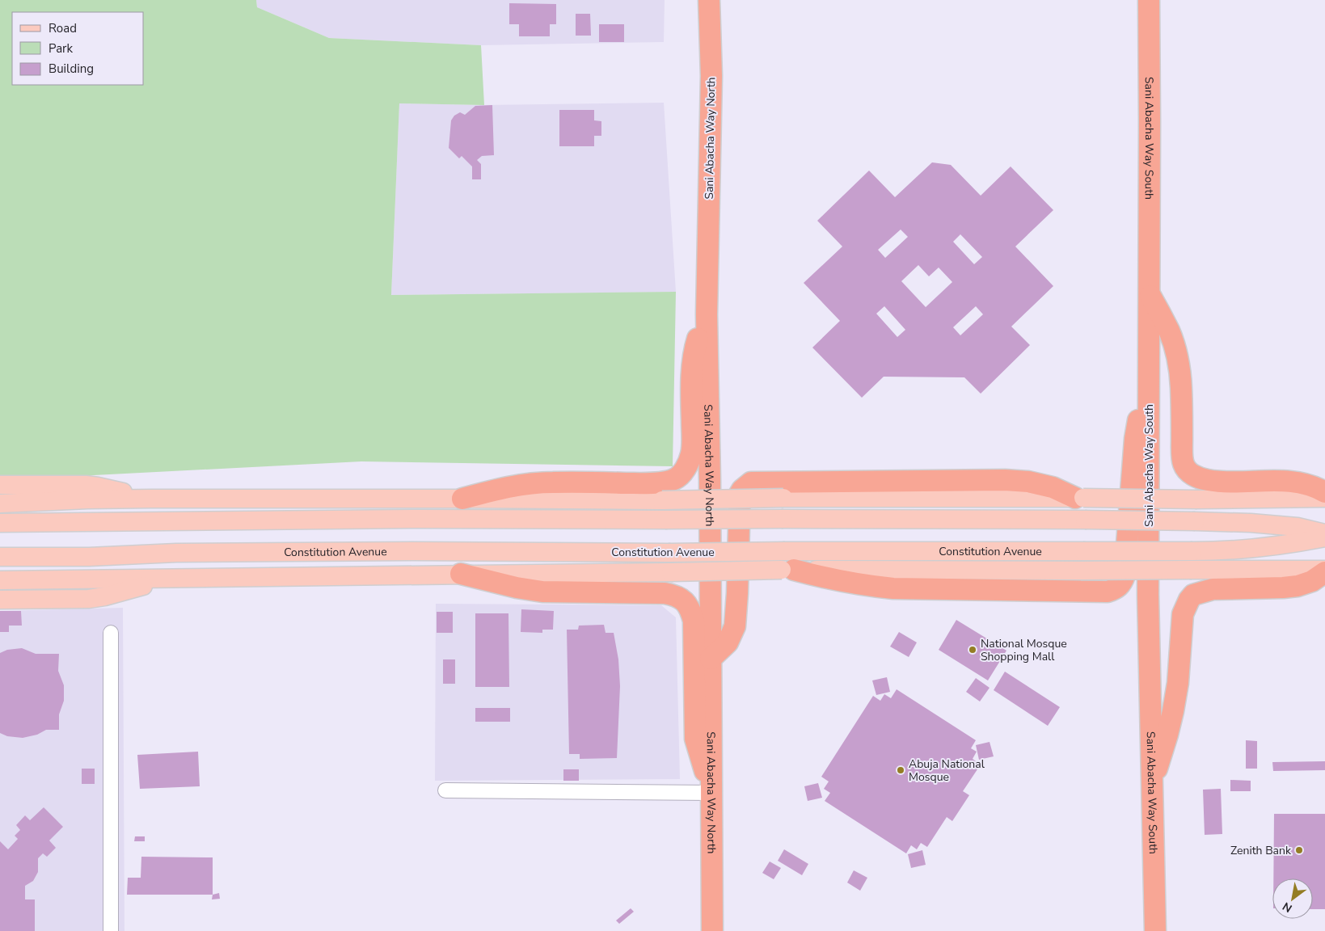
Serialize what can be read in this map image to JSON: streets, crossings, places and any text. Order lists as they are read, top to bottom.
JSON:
{
  "streets": {
    "highway": ["Sani Abacha Way North", "Sani Abacha Way South"],
    "main road": ["Constitution Avenue"]
  },
  "places": ["National Mosque Shopping Mall", "Abuja National Mosque", "Zenith Bank"],
  "legend": ["Road", "Park", "Building"],
  "north": "bottom left"
}
